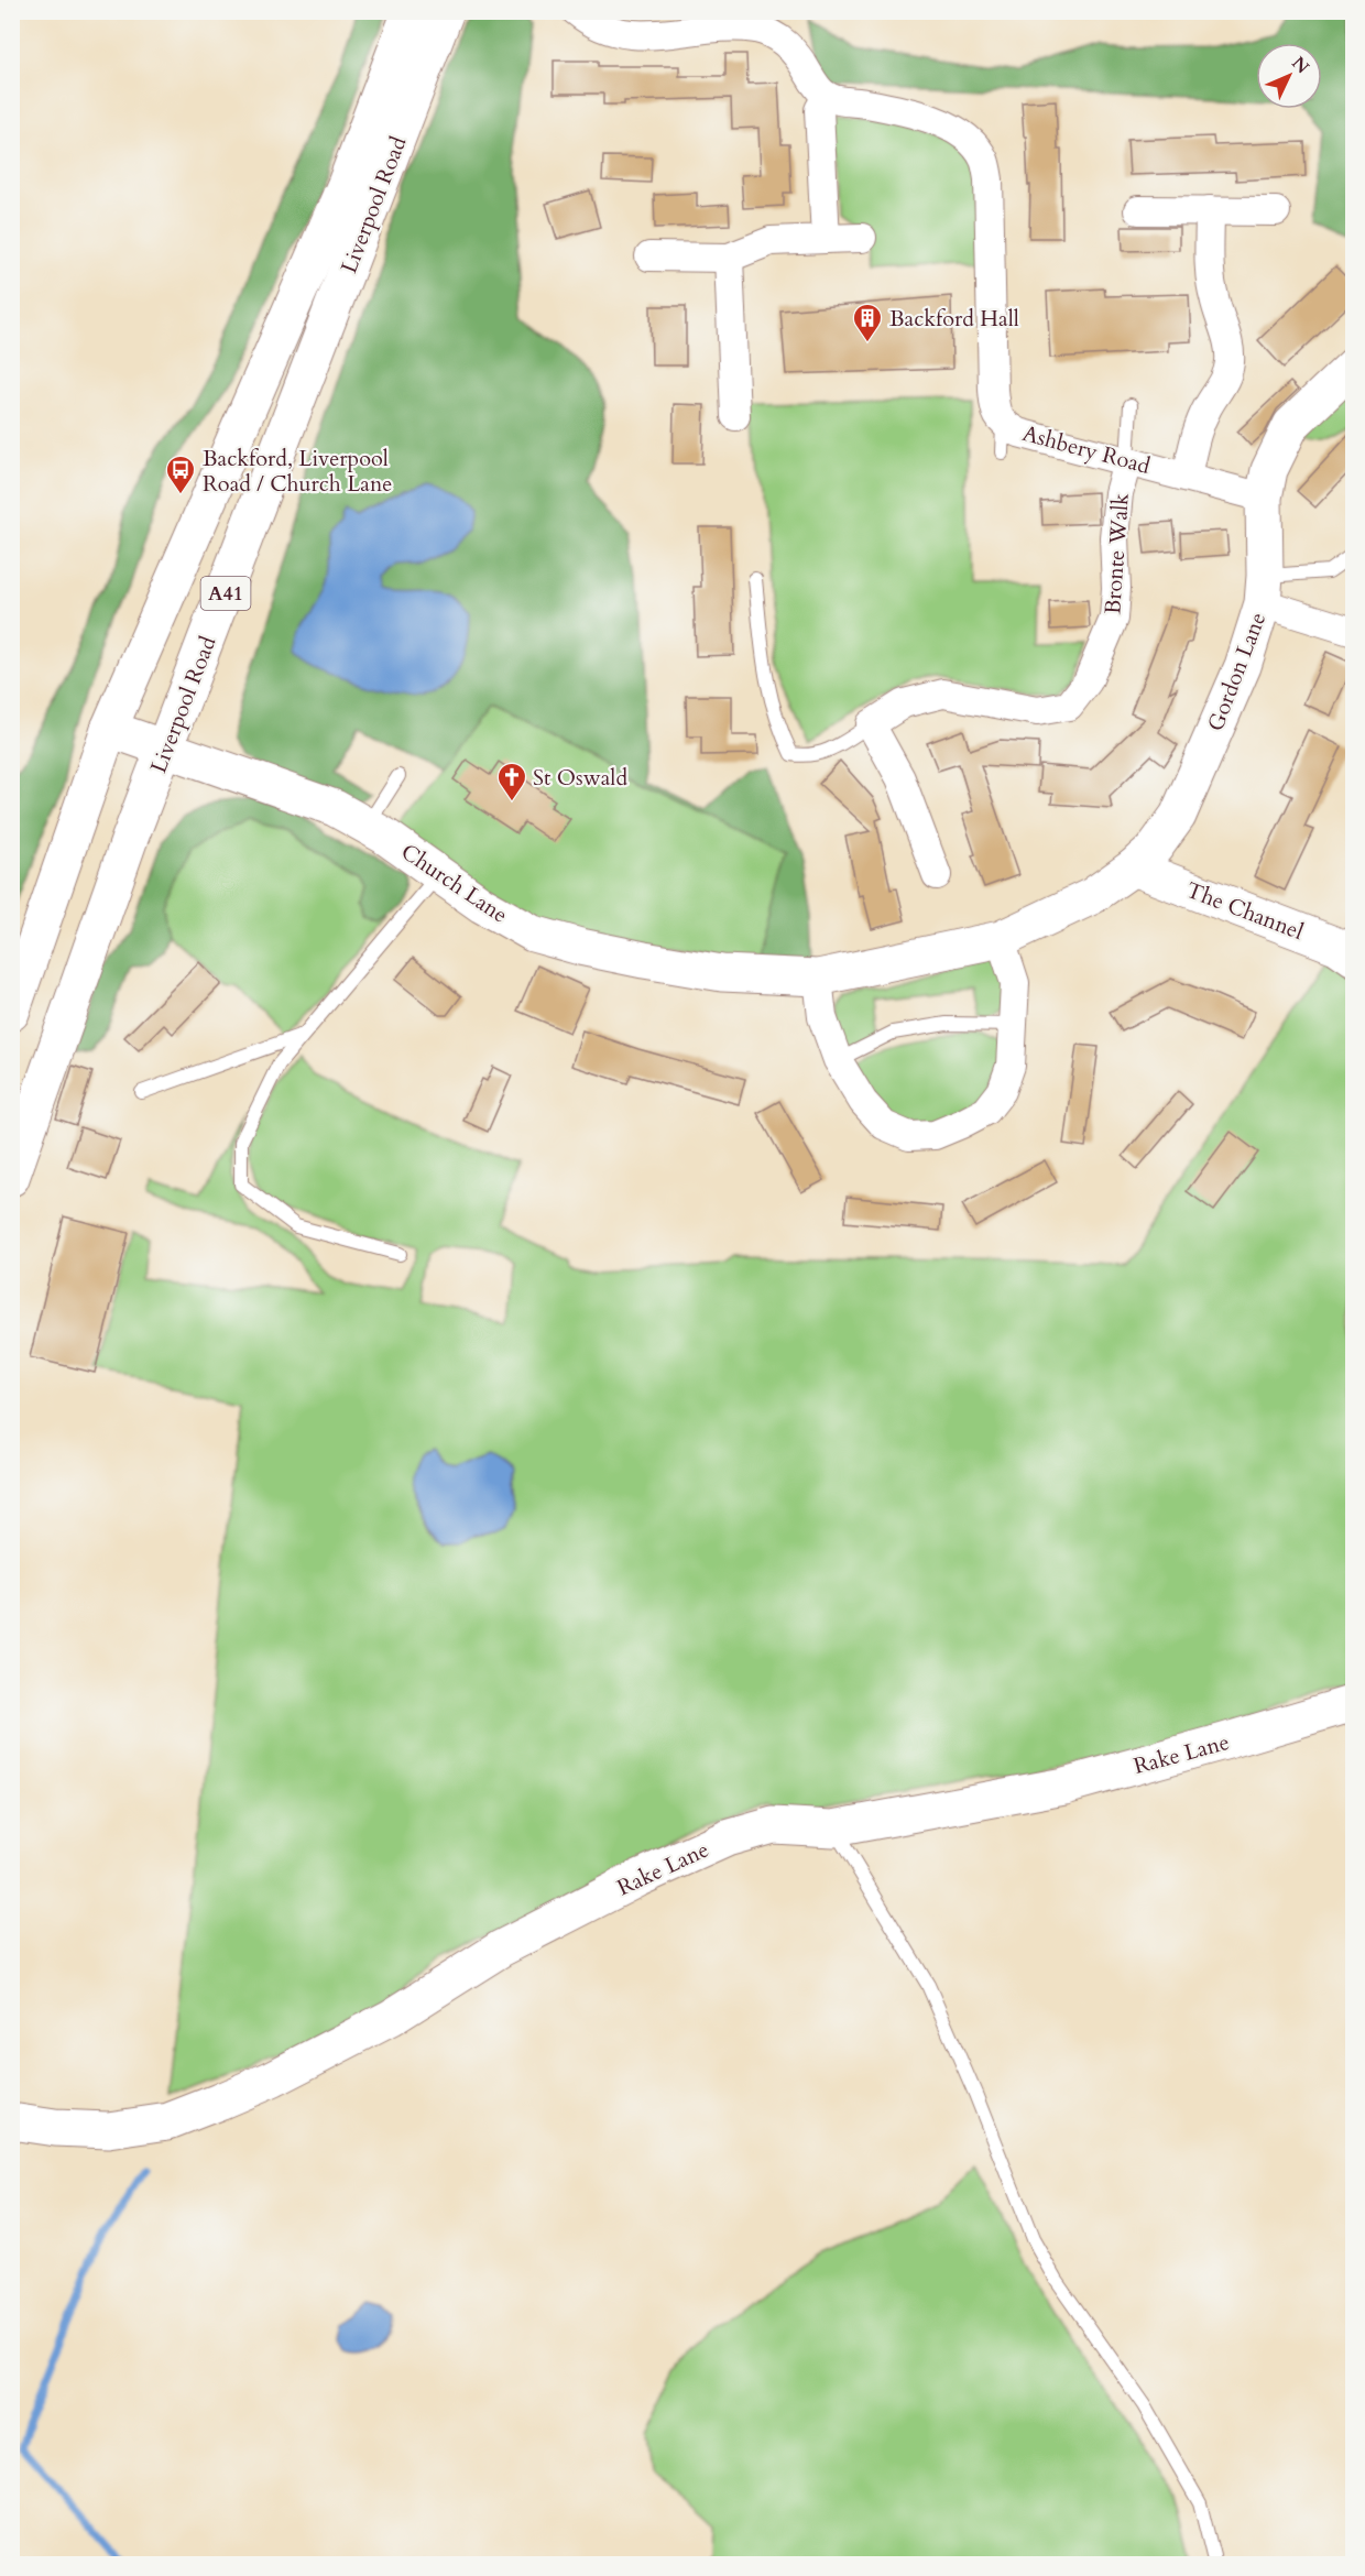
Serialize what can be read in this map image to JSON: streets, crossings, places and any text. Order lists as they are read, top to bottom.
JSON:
{
  "streets": {
    "main road": [
      "Liverpool Road",
      "A41",
      "Gordon Lane",
      "Church Lane",
      "The Channel",
      "Rake Lane"
    ],
    "street": ["Ashbery Road", "Bronte Walk"]
  },
  "crossings": [
    ["Liverpool Road", "Church Lane"],
    ["Ashbery Road", "Bronte Walk"],
    ["Ashbery Road", "Gordon Lane"],
    ["Gordon Lane", "Church Lane"],
    ["Gordon Lane", "The Channel"],
    ["Church Lane", "The Channel"]
  ],
  "places": {
    "building": ["Backford Hall"],
    "bus stop": ["Backford, Liverpool Road / Church Lane"],
    "church": ["St Oswald"]
  },
  "north": "top right"
}
